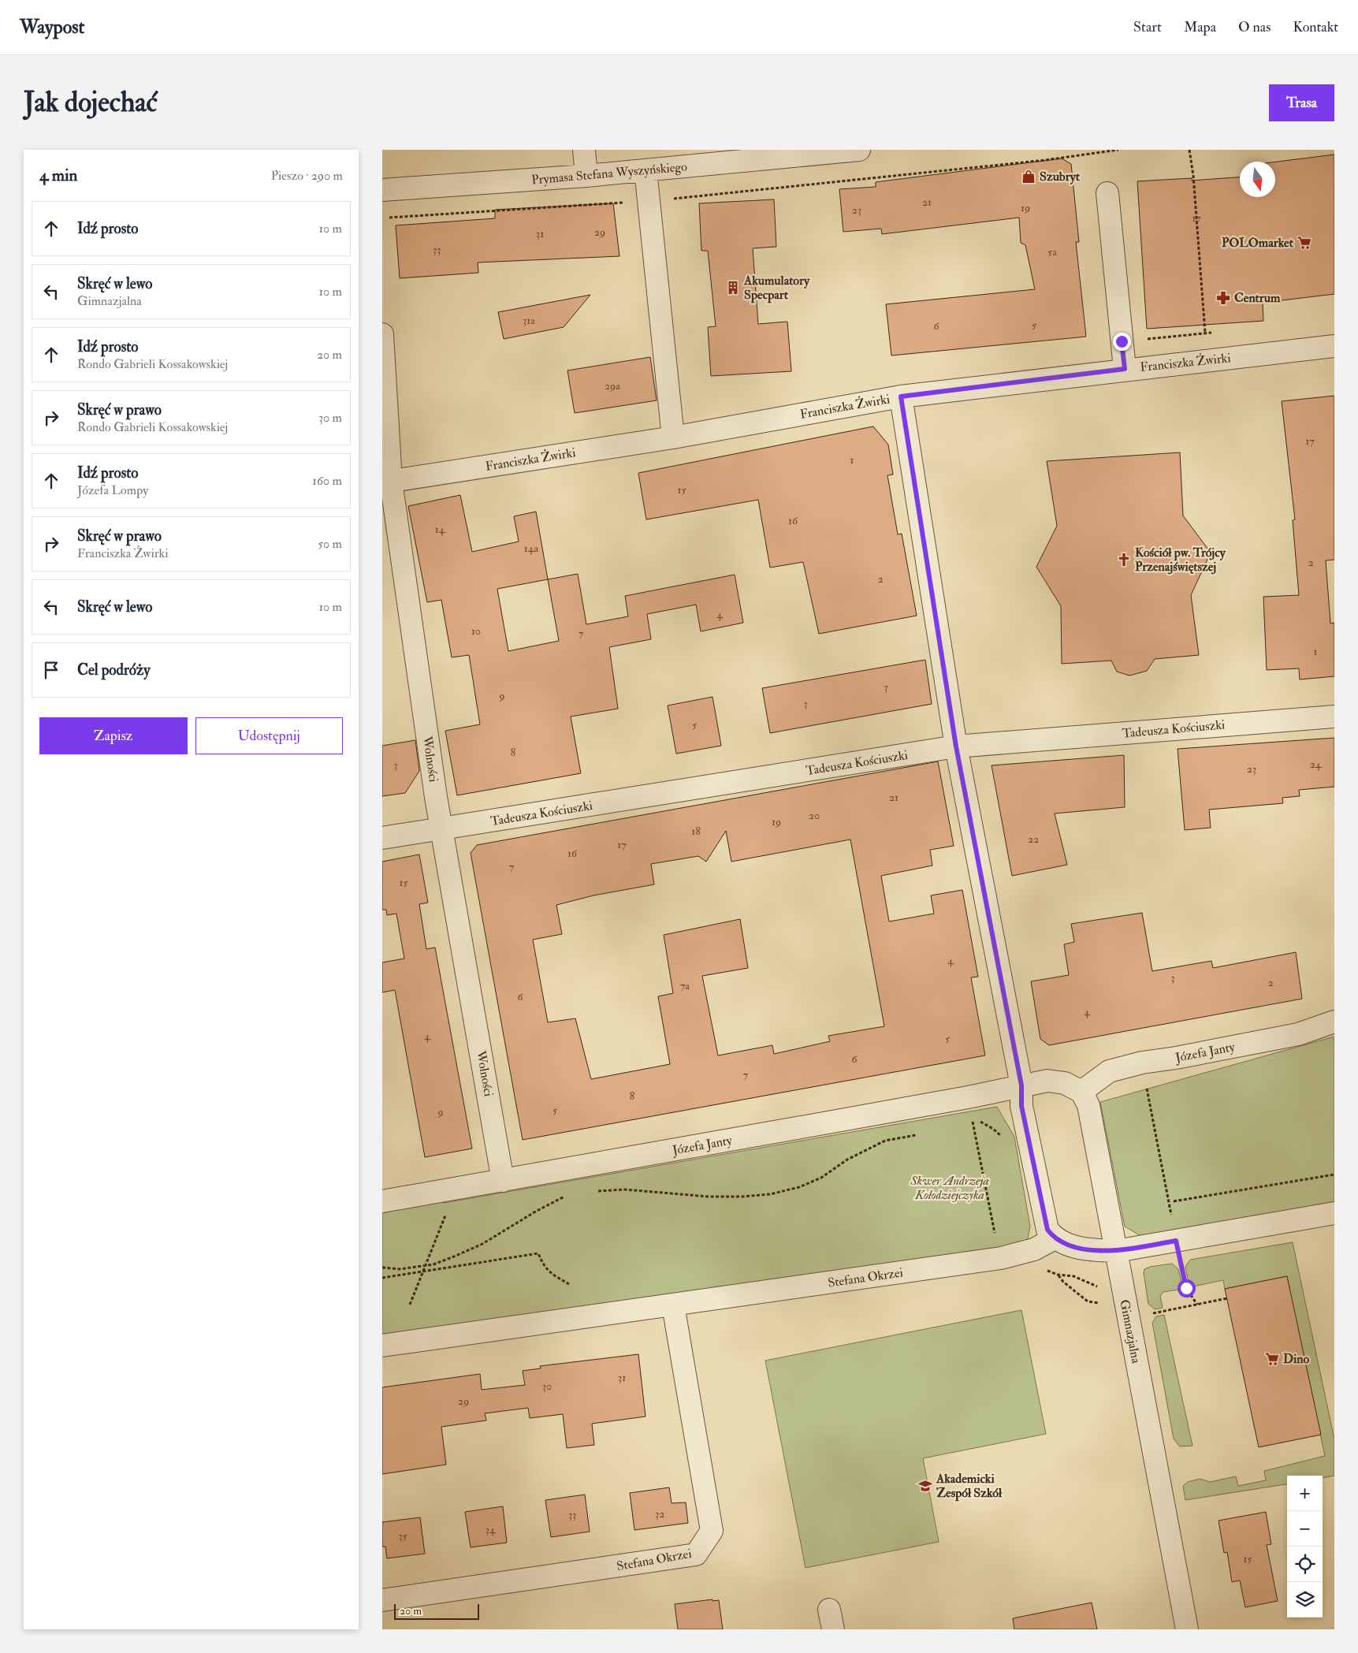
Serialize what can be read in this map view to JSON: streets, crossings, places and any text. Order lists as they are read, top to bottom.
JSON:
{
  "streets": {
    "street": [
      "Prymasa Stefana Wyszyńskiego",
      "Franciszka Żwirki",
      "Tadeusza Kościuszki",
      "Wolności",
      "Józefa Janty",
      "Stefana Okrzei",
      "Gimnazjalna"
    ]
  },
  "crossings": [
    ["Franciszka Żwirki", "Wolności"],
    ["Tadeusza Kościuszki", "Wolności"],
    ["Wolności", "Józefa Janty"],
    ["Józefa Janty", "Gimnazjalna"]
  ],
  "parks": ["Skwer Andrzeja Kołodziejczyka"],
  "places": {
    "shop": ["Szubryt"],
    "supermarket": ["POLOmarket", "Dino"],
    "building": ["Akumulatory Specpart"],
    "pharmacy": ["Centrum"],
    "church": ["Kościół pw. Trójcy Przenajświętszej"],
    "school or university": ["Akademicki Zespół Szkół"]
  },
  "house_numbers": [
    "21",
    "19",
    "23",
    "17",
    "29",
    "31",
    "33",
    "5a",
    "31a",
    "5",
    "6",
    "29a",
    "17",
    "1",
    "15",
    "16",
    "14",
    "14a",
    "2",
    "2",
    "4",
    "10",
    "7",
    "1",
    "3",
    "9",
    "3",
    "5",
    "8",
    "24",
    "3",
    "23",
    "21",
    "20",
    "19",
    "18",
    "22",
    "17",
    "16",
    "7",
    "15",
    "4",
    "3",
    "2",
    "7a",
    "6",
    "4",
    "4",
    "5",
    "6",
    "7",
    "8",
    "5",
    "9",
    "31",
    "30",
    "29",
    "32",
    "33",
    "34",
    "35",
    "15"
  ],
  "scale_bar": "20 m",
  "north": "bottom",
  "page": {
    "header": "Waypost",
    "nav": [
      "Start",
      "Mapa",
      "O nas",
      "Kontakt"
    ],
    "buttons": [
      "Trasa",
      ["Zapisz", "Udostępnij"]
    ],
    "title": "Jak dojechać",
    "heading": ["4 min", "Pieszo · 290 m"],
    "list": [
      ["Idź prosto", "10 m"],
      ["Skręć w lewo", "Gimnazjalna", "10 m"],
      ["Idź prosto", "Rondo Gabrieli Kossakowskiej", "20 m"],
      ["Skręć w prawo", "Rondo Gabrieli Kossakowskiej", "30 m"],
      ["Idź prosto", "Józefa Lompy", "160 m"],
      ["Skręć w prawo", "Franciszka Żwirki", "50 m"],
      ["Skręć w lewo", "10 m"],
      "Cel podróży"
    ],
    "map_buttons": ["+", "−"],
    "scale": "20 m"
  }
}
